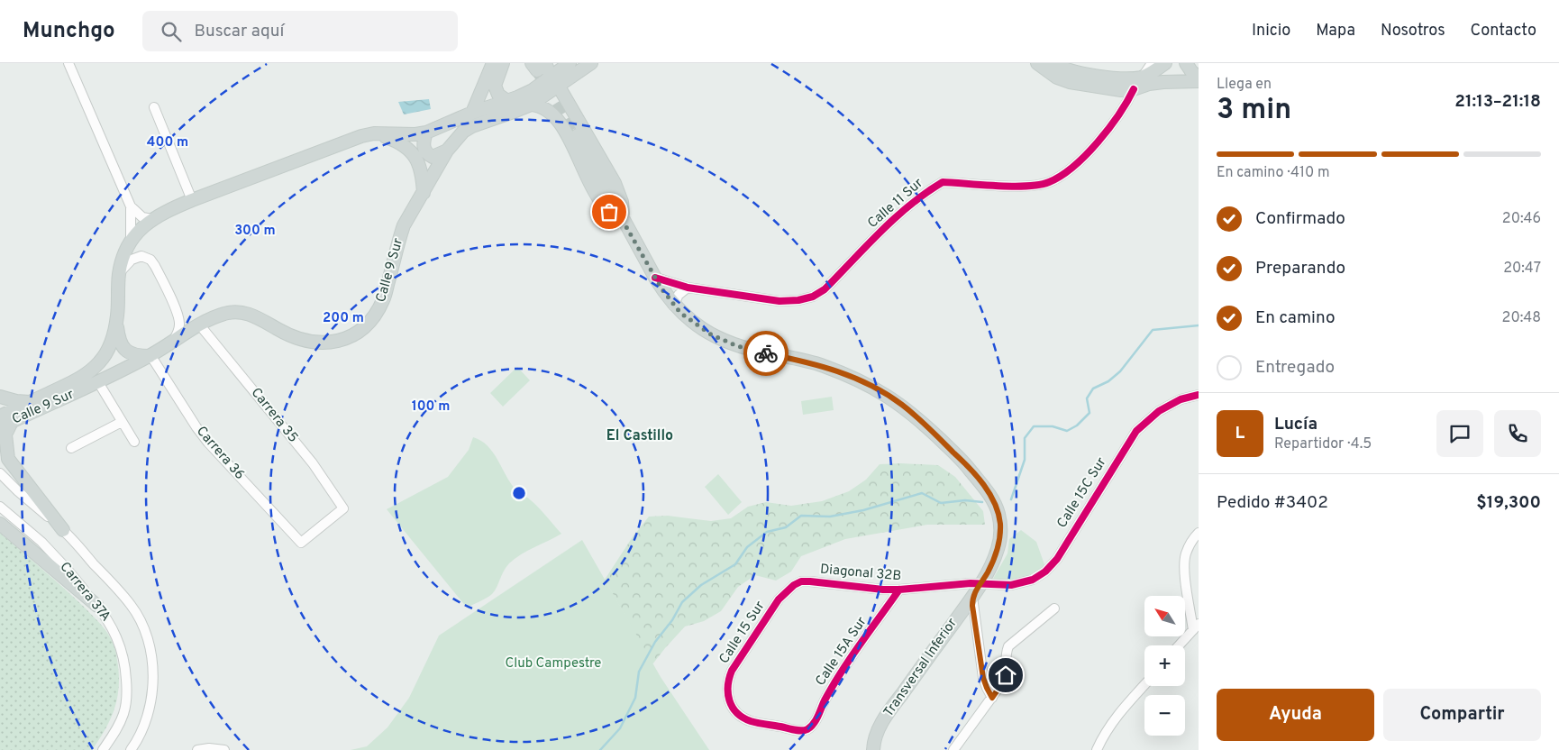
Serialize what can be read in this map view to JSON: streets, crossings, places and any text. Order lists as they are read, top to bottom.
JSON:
{
  "streets": {
    "main road": ["Calle 9 Sur", "Transversal Inferior"],
    "street": [
      "Calle 11 Sur",
      "Carrera 35",
      "Carrera 36",
      "Calle 15C Sur",
      "Diagonal 32B",
      "Carrera 37A",
      "Calle 15 Sur",
      "Calle 15A Sur"
    ]
  },
  "crossings": [
    ["Calle 11 Sur", "Transversal Inferior"],
    ["Calle 9 Sur", "Carrera 35"],
    ["Calle 9 Sur", "Carrera 36"],
    ["Carrera 35", "Carrera 36"],
    ["Calle 15C Sur", "Diagonal 32B"],
    ["Calle 15C Sur", "Transversal Inferior"],
    ["Diagonal 32B", "Calle 15 Sur"],
    ["Diagonal 32B", "Calle 15A Sur"],
    ["Diagonal 32B", "Transversal Inferior"],
    ["Calle 15 Sur", "Calle 15A Sur"]
  ],
  "districts": ["El Castillo"],
  "parks": ["Club Campestre"],
  "north": "top left",
  "page": {
    "header": "Munchgo",
    "search": "Buscar aquí",
    "nav": [
      "Inicio",
      "Mapa",
      "Nosotros",
      "Contacto"
    ],
    "heading": ["3 min", "Llega en", "21:13–21:18"],
    "panel": [
      "Lucía",
      "Repartidor · 4.5",
      "Pedido #3402",
      "$19,300"
    ],
    "bar": "En camino · 410 m",
    "list": [
      ["Confirmado", "20:46"],
      ["Preparando", "20:47"],
      ["En camino", "20:48"],
      "Entregado"
    ],
    "round": "L",
    "map_buttons": ["+", "−"],
    "buttons": ["Ayuda", "Compartir"]
  },
  "rings": [
    "400 m",
    "300 m",
    "200 m",
    "100 m"
  ]
}
